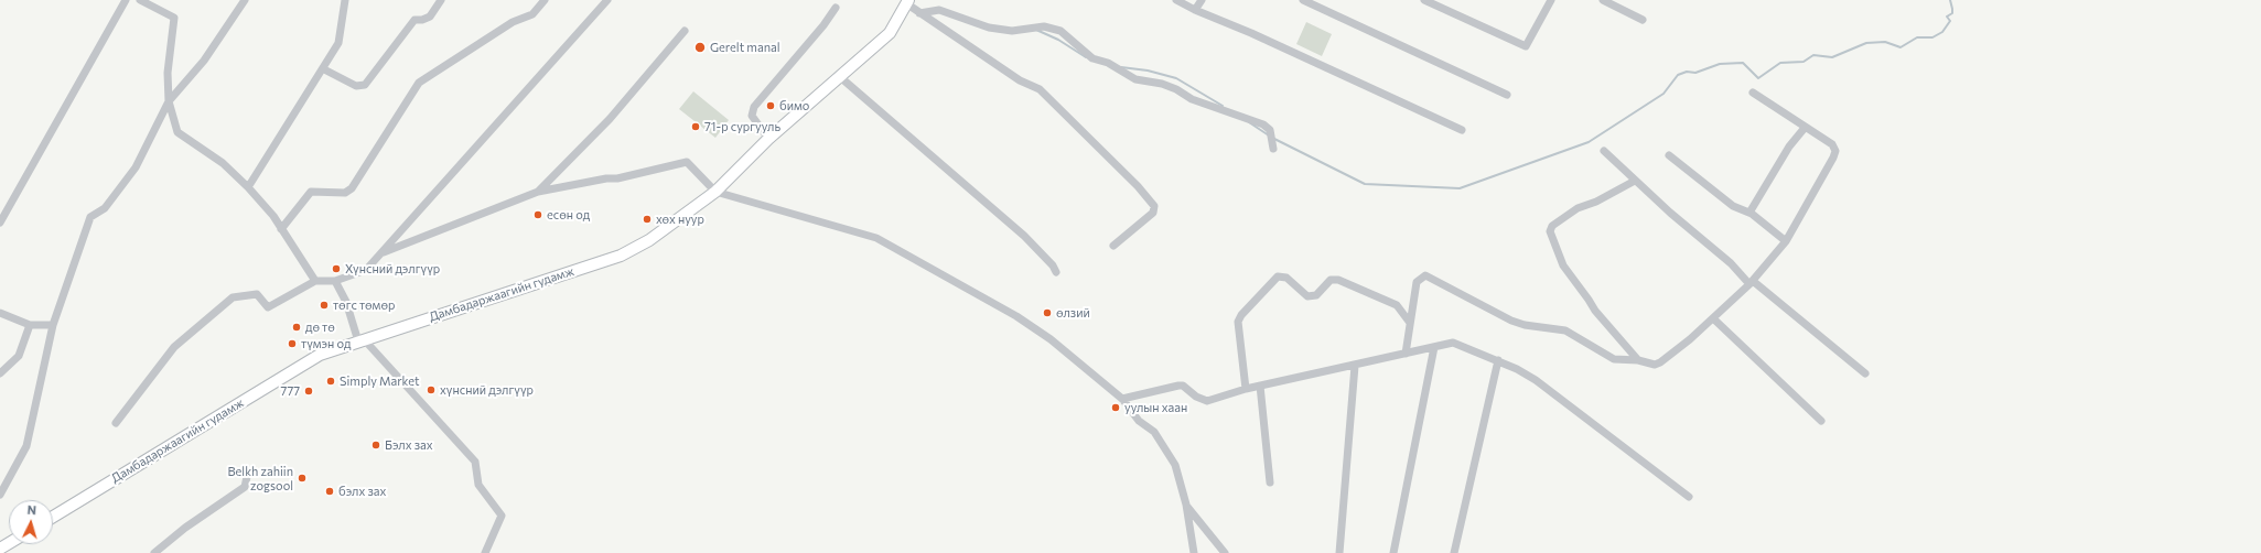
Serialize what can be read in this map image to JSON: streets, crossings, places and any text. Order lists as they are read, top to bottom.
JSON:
{
  "streets": {
    "main road": ["Дамбадаржаагийн гудамж"]
  },
  "places": [
    "Gerelt manal",
    "бимо",
    "71-р сургууль",
    "есөн од",
    "хөх нуур",
    "Хүнсний дэлгүүр",
    "төгс төмөр",
    "өлзий",
    "дө тө",
    "түмэн од",
    "Simply Market",
    "хүнсний дэлгүүр",
    "777",
    "уулын хаан",
    "Бэлх зах",
    "Belkh zahiin zogsool",
    "бэлх зах"
  ],
  "north": "top"
}
